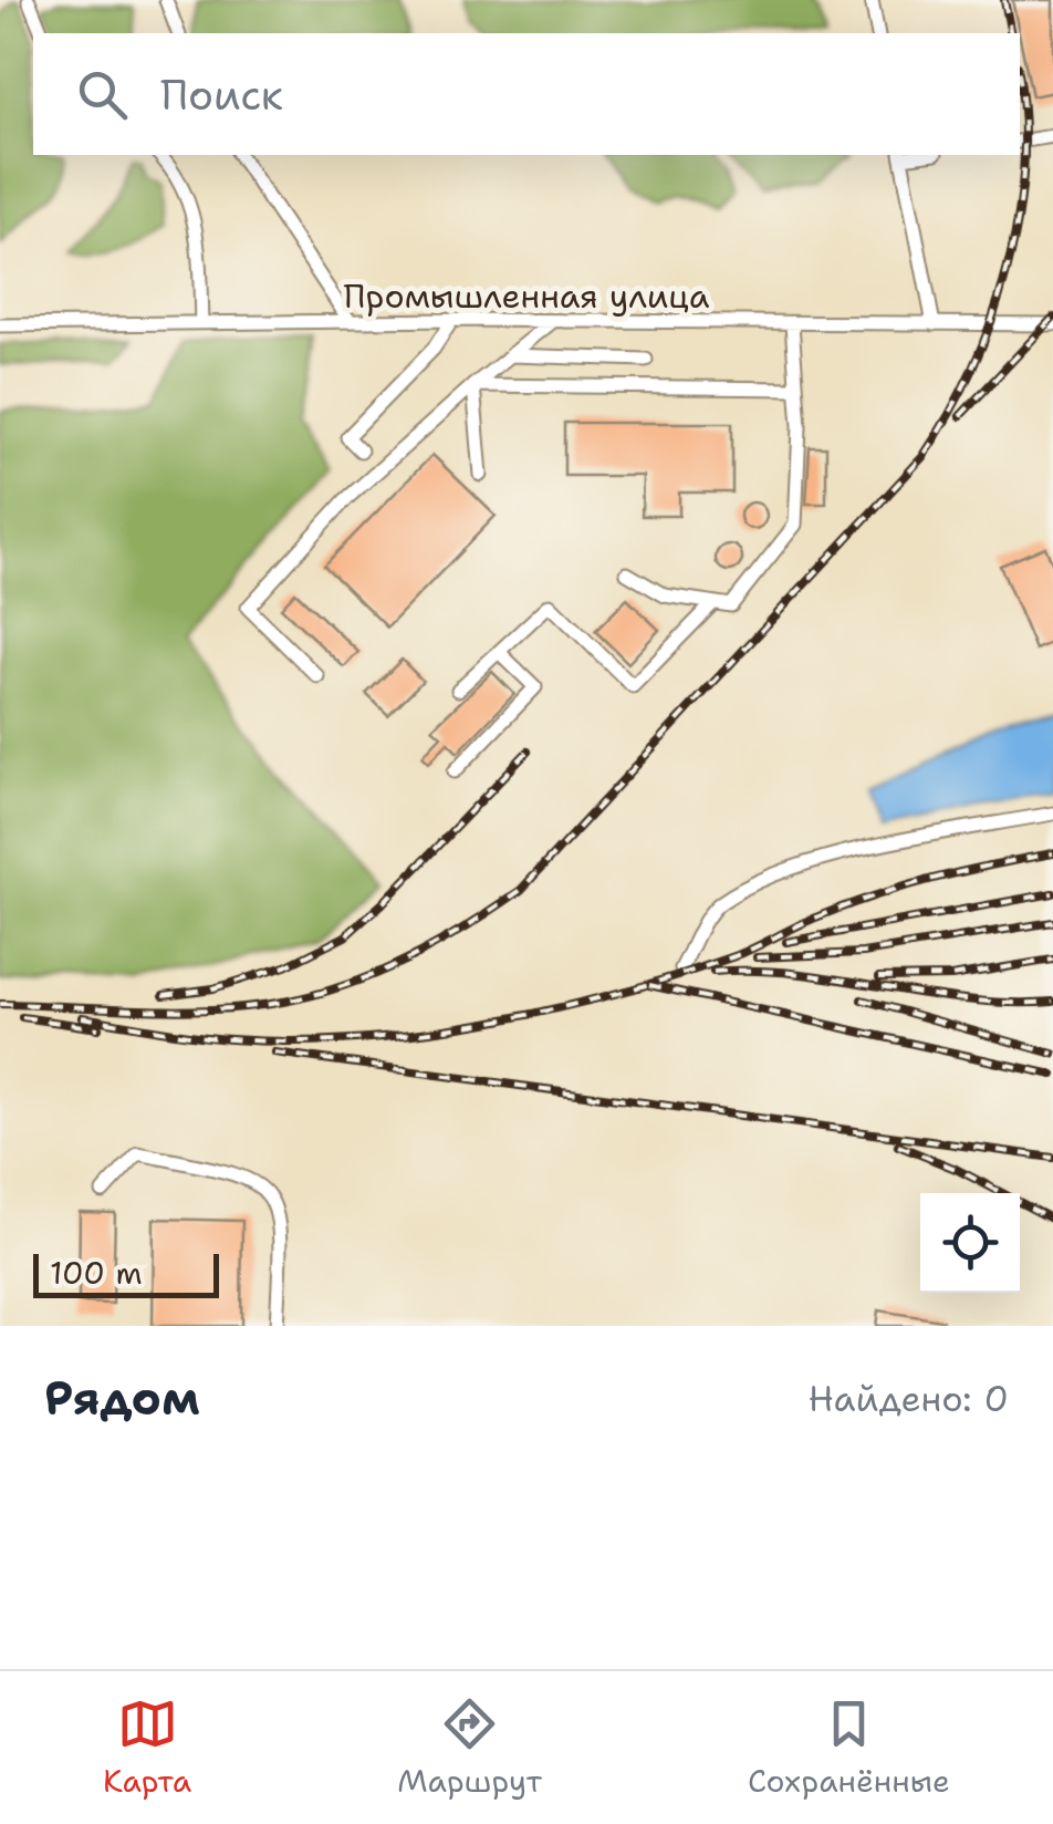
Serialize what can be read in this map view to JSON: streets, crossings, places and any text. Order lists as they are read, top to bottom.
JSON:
{
  "streets": {
    "street": ["Промышленная улица"]
  },
  "scale_bar": "100 m",
  "page": {
    "search": "Поиск",
    "scale": "100 m",
    "heading": ["Рядом", "Найдено: 0"],
    "nav": ["Карта", "Маршрут", "Сохранённые"]
  }
}
